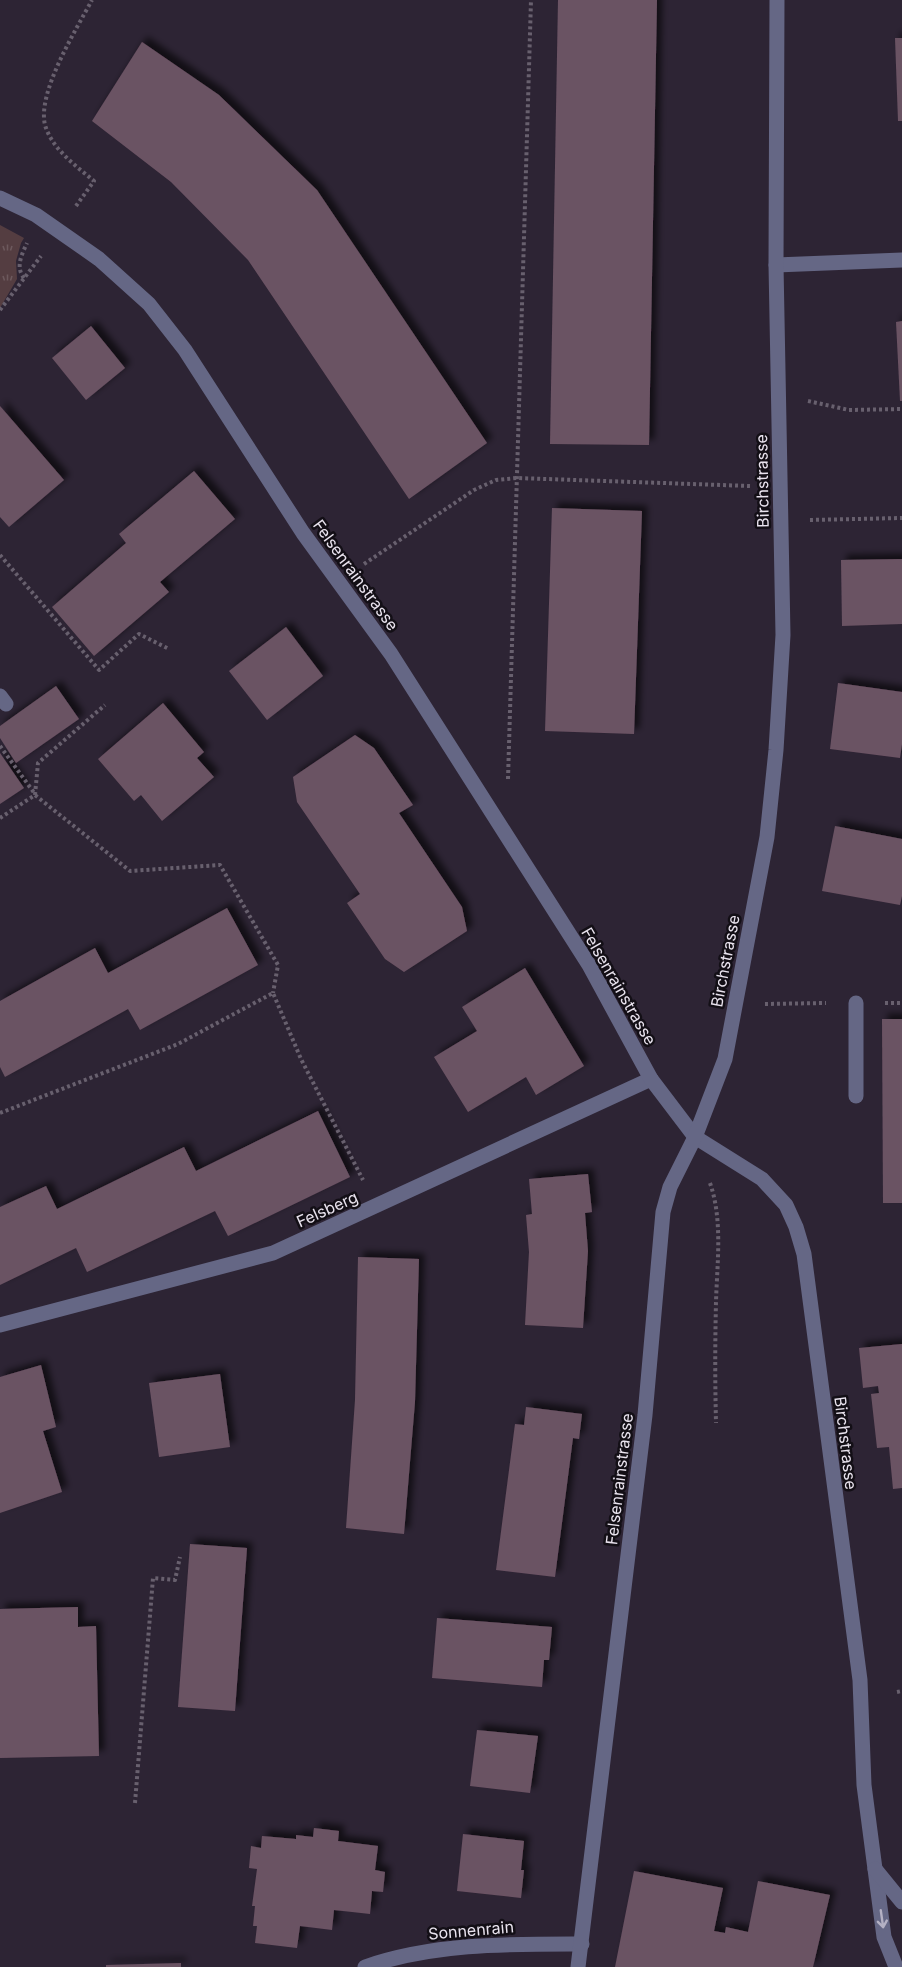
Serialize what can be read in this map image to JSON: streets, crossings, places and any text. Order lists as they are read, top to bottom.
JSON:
{
  "streets": {
    "street": [
      "Birchstrasse",
      "Felsenrainstrasse",
      "Felsberg",
      "Sonnenrain"
    ]
  },
  "crossings": [
    ["Birchstrasse", "Felsenrainstrasse"],
    ["Felsenrainstrasse", "Felsberg"],
    ["Felsenrainstrasse", "Sonnenrain"]
  ]
}
